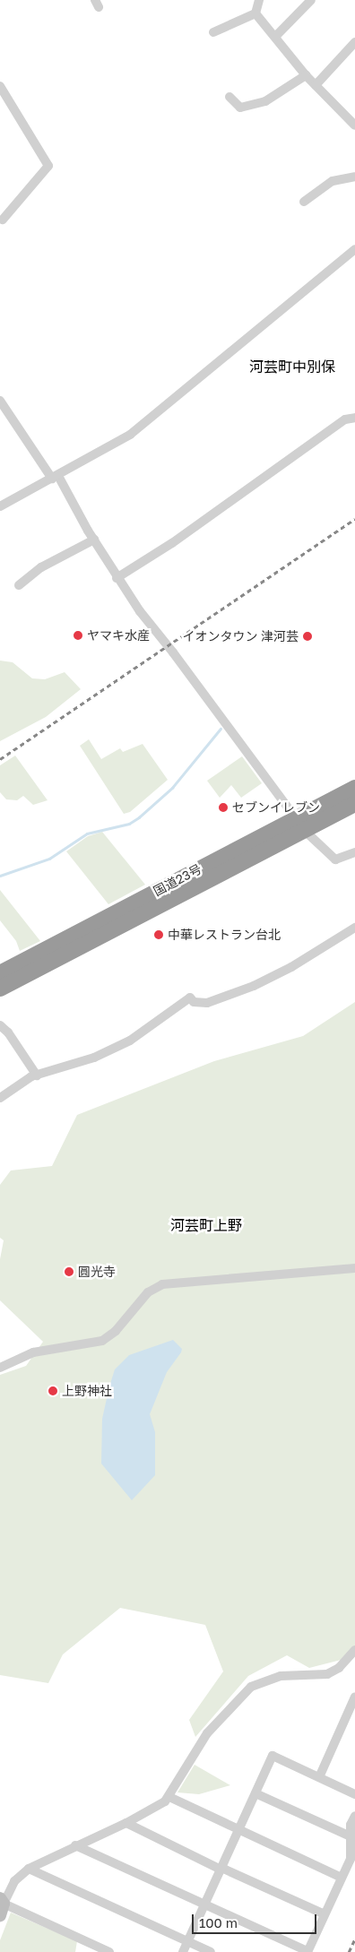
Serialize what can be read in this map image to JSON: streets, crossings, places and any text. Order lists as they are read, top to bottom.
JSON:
{
  "streets": {
    "highway": ["国道23号"]
  },
  "districts": ["河芸町中別保", "河芸町上野"],
  "places": [
    "ヤマキ水産",
    "イオンタウン 津河芸",
    "セブンイレブン",
    "中華レストラン台北",
    "圓光寺",
    "上野神社"
  ],
  "scale_bar": "100 m"
}
